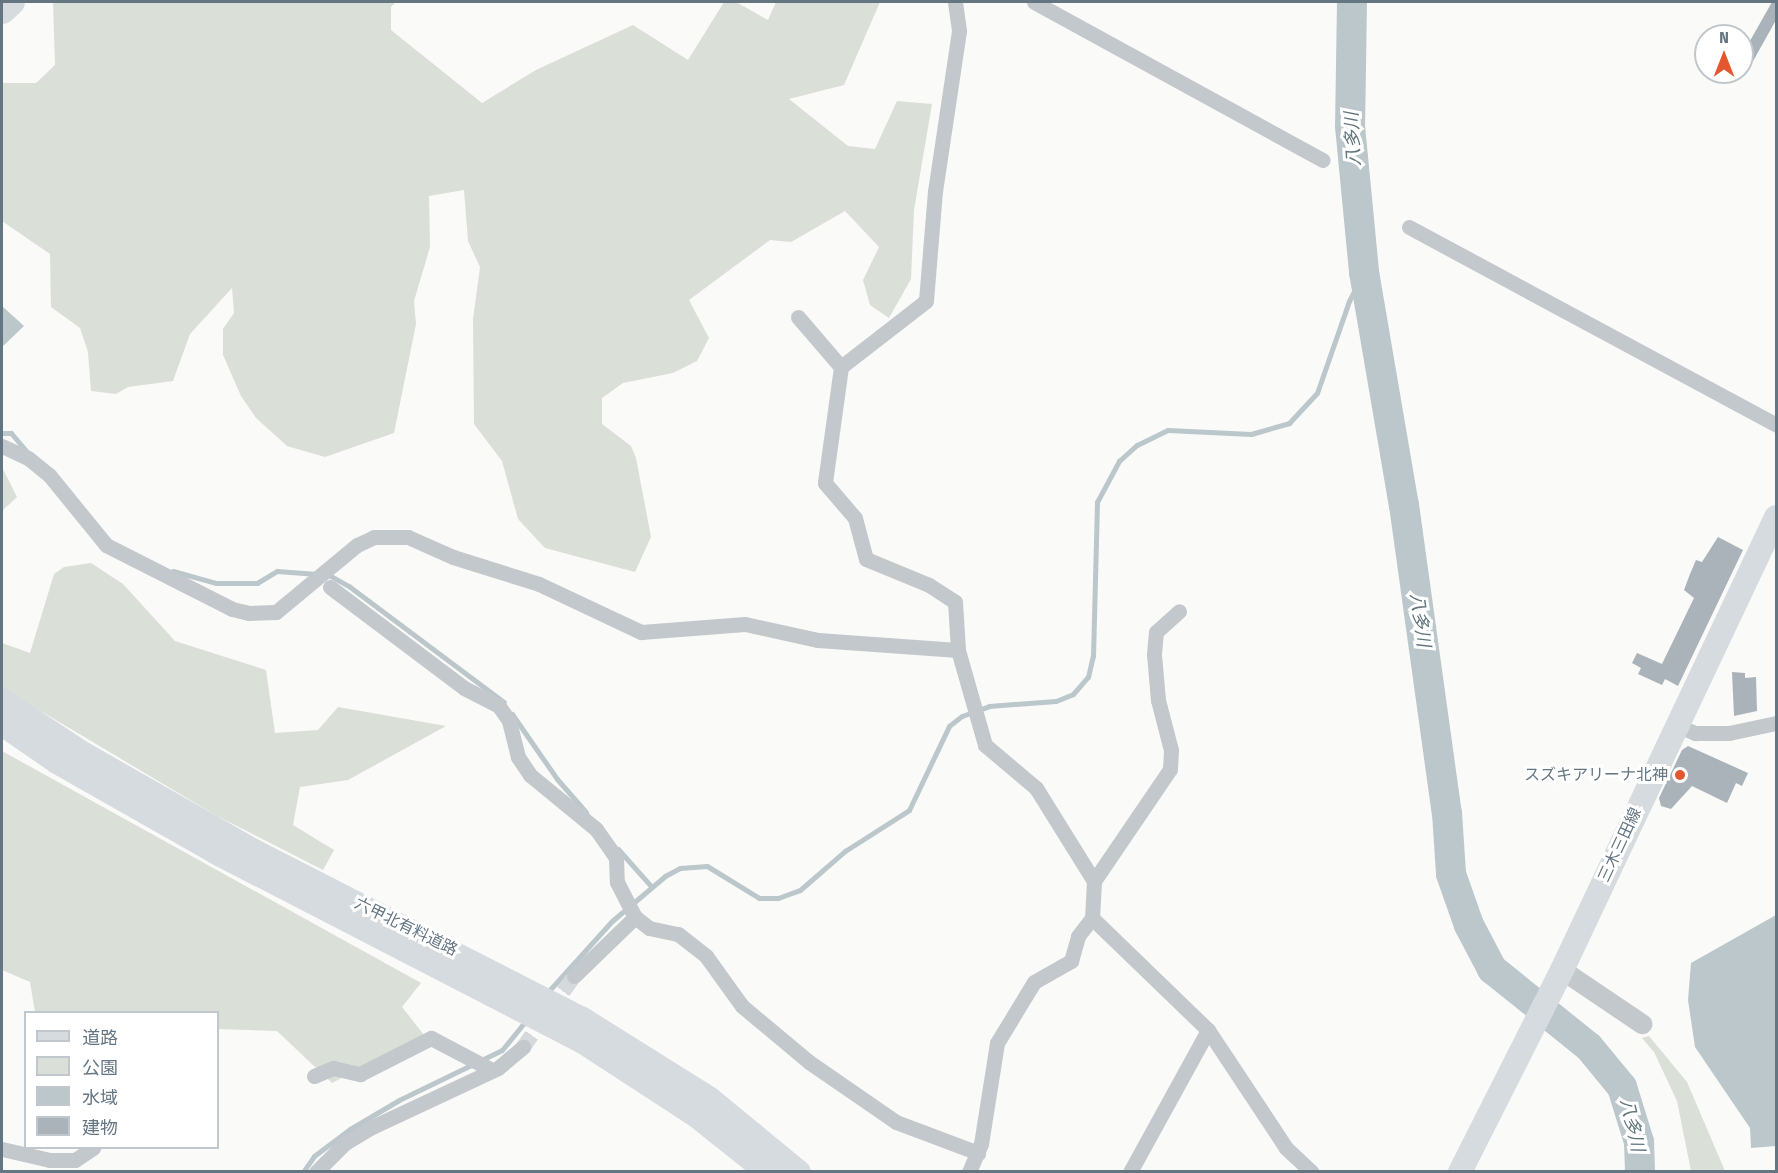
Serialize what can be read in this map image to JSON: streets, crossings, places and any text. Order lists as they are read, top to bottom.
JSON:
{
  "streets": {
    "main road": ["三木三田線", "六甲北有料道路"]
  },
  "water": ["八多川"],
  "places": ["スズキアリーナ北神"],
  "legend": [
    "道路",
    "公園",
    "水域",
    "建物"
  ],
  "north": "top"
}
